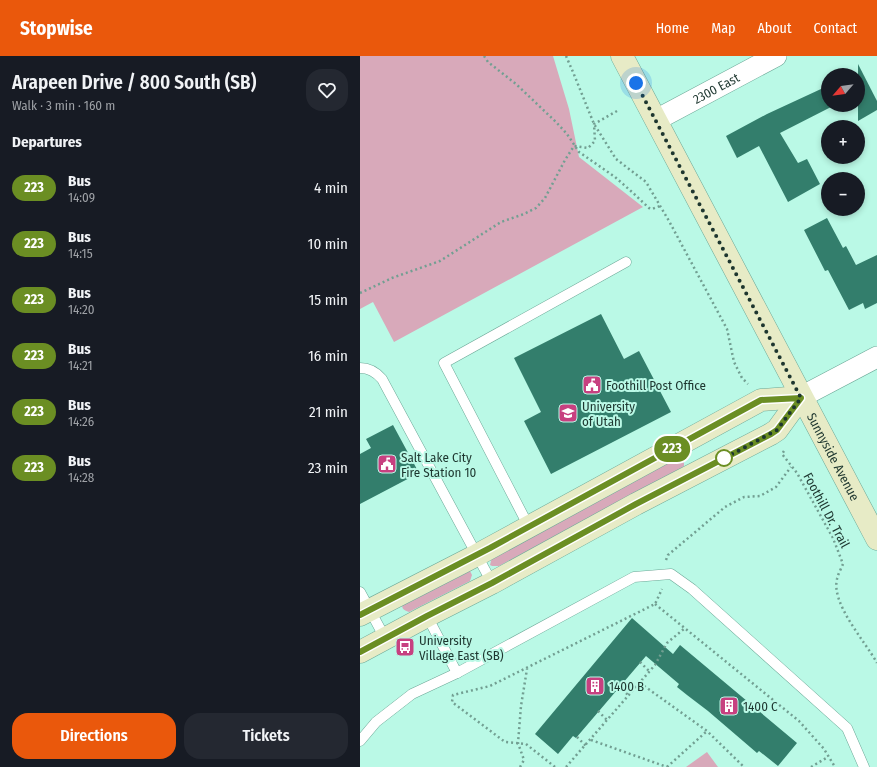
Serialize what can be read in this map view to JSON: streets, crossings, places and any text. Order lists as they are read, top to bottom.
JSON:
{
  "streets": {
    "street": ["2300 East", "Sunnyside Avenue"],
    "path": ["Foothill Dr. Trail"]
  },
  "crossings": [
    ["2300 East", "Sunnyside Avenue"]
  ],
  "places": {
    "public building": ["Foothill Post Office", "Salt Lake City Fire Station 10"],
    "school or university": ["University of Utah"],
    "bus stop": ["University Village East (SB)"],
    "building": ["1400 B", "1400 C"]
  },
  "lines": ["bus line 223"],
  "north": "bottom left",
  "page": {
    "header": "Stopwise",
    "nav": [
      "Home",
      "Map",
      "About",
      "Contact"
    ],
    "heading": [
      ["Arapeen Drive / 800 South (SB)", "Walk · 3 min · 160 m"],
      "Departures"
    ],
    "on_map": "223",
    "map_buttons": ["+", "−"],
    "list": [
      {
        "mark": "223",
        "name": "Bus",
        "note": "14:09",
        "value": "4 min"
      },
      {
        "mark": "223",
        "name": "Bus",
        "note": "14:15",
        "value": "10 min"
      },
      {
        "mark": "223",
        "name": "Bus",
        "note": "14:20",
        "value": "15 min"
      },
      {
        "mark": "223",
        "name": "Bus",
        "note": "14:21",
        "value": "16 min"
      },
      {
        "mark": "223",
        "name": "Bus",
        "note": "14:26",
        "value": "21 min"
      },
      {
        "mark": "223",
        "name": "Bus",
        "note": "14:28",
        "value": "23 min"
      }
    ],
    "buttons": ["Directions", "Tickets"]
  }
}
